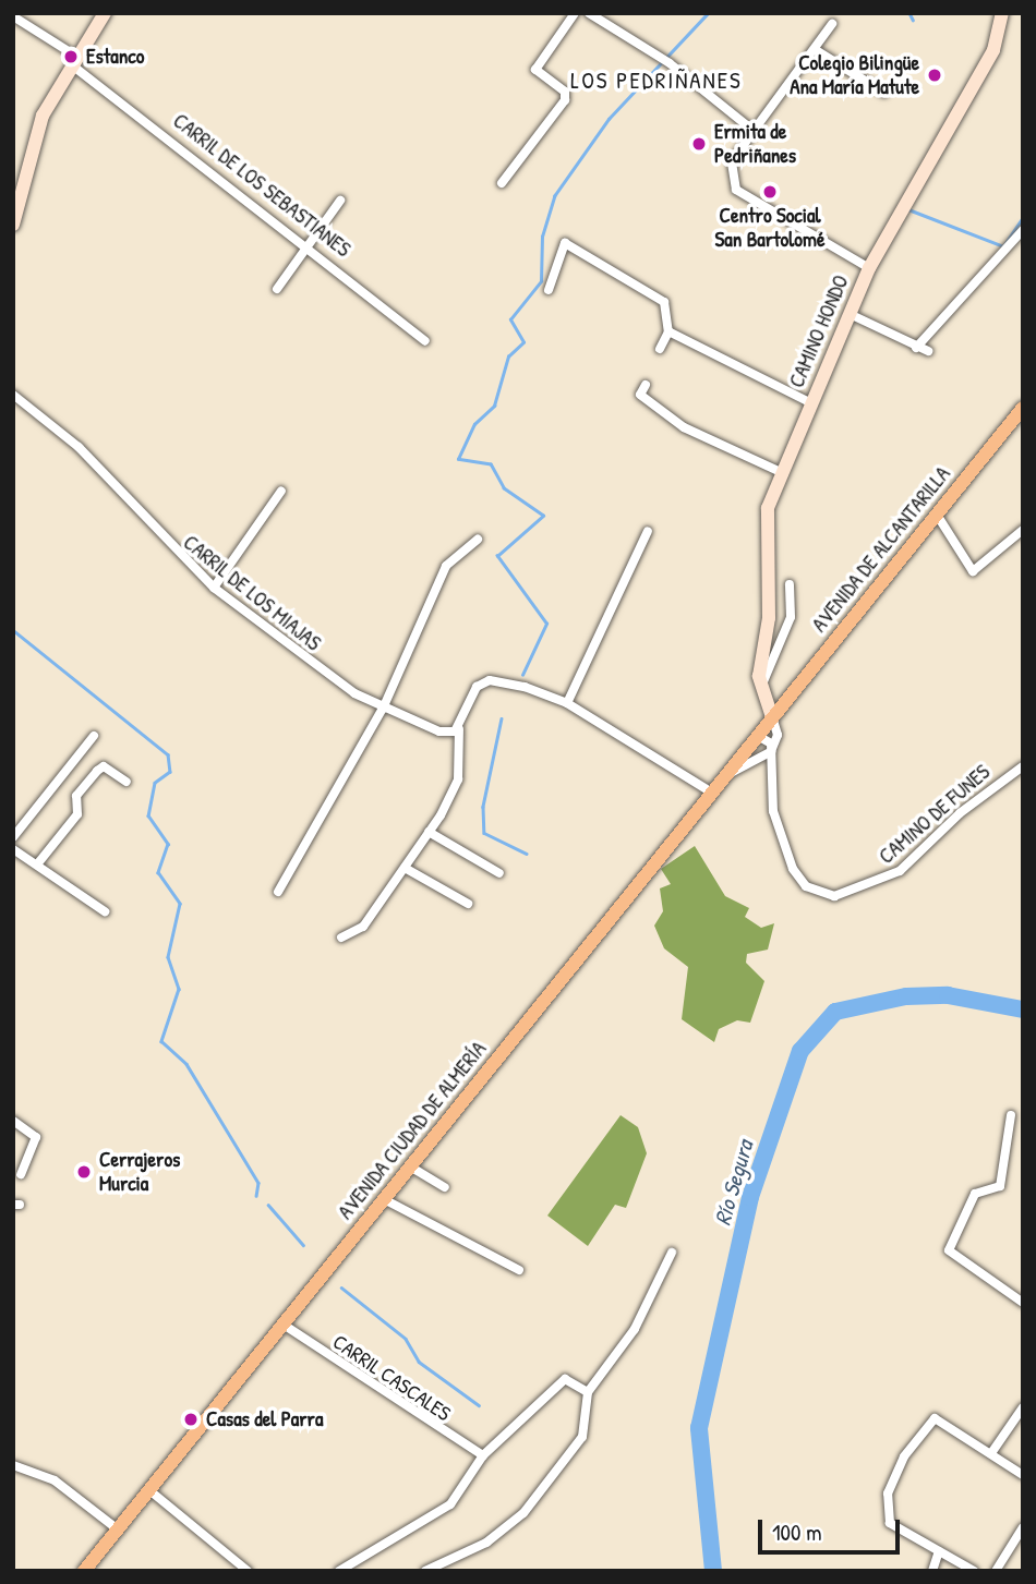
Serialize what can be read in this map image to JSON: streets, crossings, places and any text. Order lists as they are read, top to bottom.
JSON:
{
  "streets": {
    "main road": ["CAMINO HONDO", "AVENIDA DE ALCANTARILLA", "AVENIDA CIUDAD DE ALMERÍA"],
    "street": [
      "CARRIL DE LOS SEBASTIANES",
      "CARRIL DE LOS MIAJAS",
      "CAMINO DE FUNES",
      "CARRIL CASCALES"
    ]
  },
  "crossings": [
    ["CAMINO HONDO", "AVENIDA DE ALCANTARILLA"],
    ["CAMINO HONDO", "CAMINO DE FUNES"],
    ["CAMINO HONDO", "AVENIDA CIUDAD DE ALMERÍA"],
    ["AVENIDA DE ALCANTARILLA", "CAMINO DE FUNES"],
    ["AVENIDA DE ALCANTARILLA", "AVENIDA CIUDAD DE ALMERÍA"],
    ["CAMINO DE FUNES", "AVENIDA CIUDAD DE ALMERÍA"],
    ["AVENIDA CIUDAD DE ALMERÍA", "CARRIL CASCALES"]
  ],
  "districts": ["LOS PEDRIÑANES"],
  "water": ["Río Segura"],
  "places": [
    "Estanco",
    "Colegio Bilingüe Ana María Matute",
    "Ermita de Pedriñanes",
    "Centro Social San Bartolomé",
    "Cerrajeros Murcia",
    "Casas del Parra"
  ],
  "scale_bar": "100 m"
}
